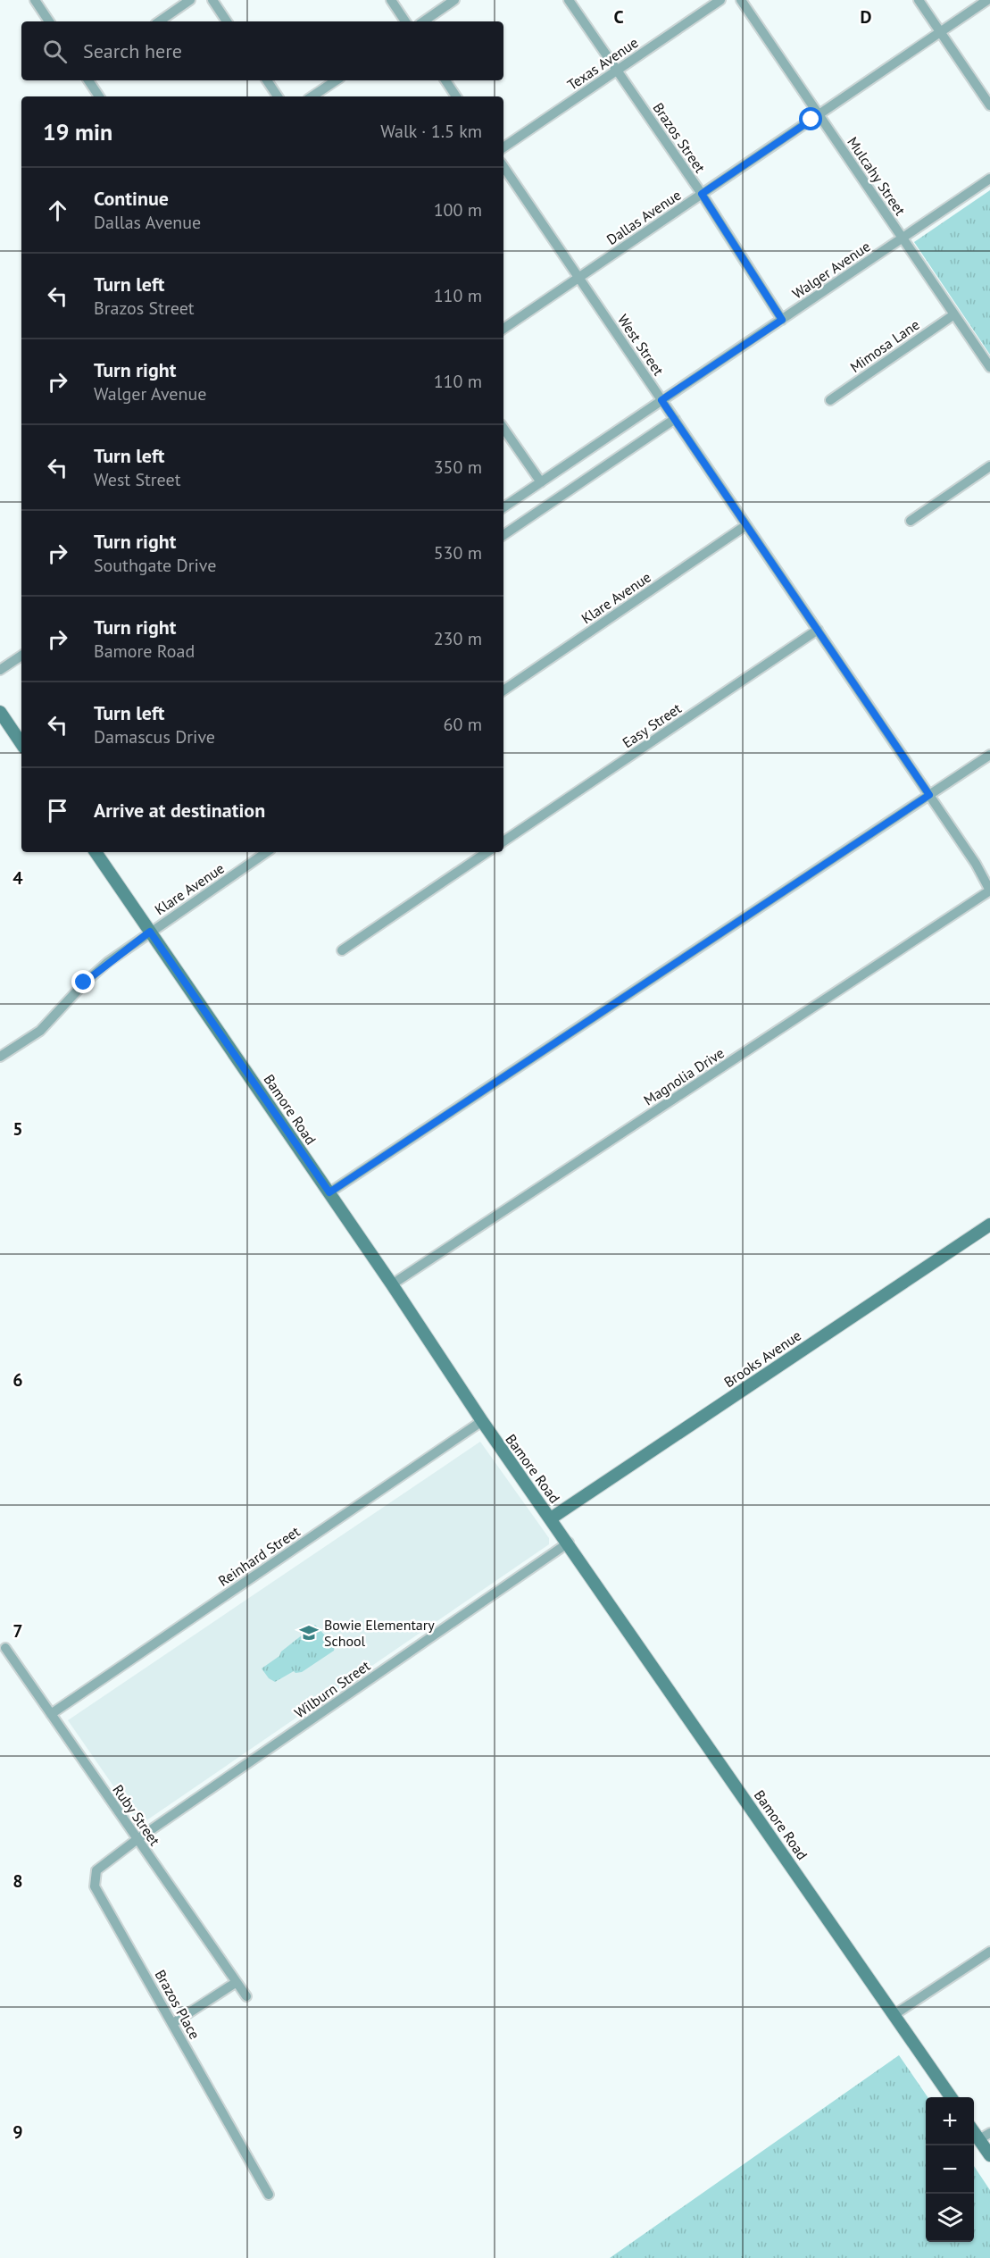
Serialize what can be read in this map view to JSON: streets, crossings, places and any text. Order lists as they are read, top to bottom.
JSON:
{
  "streets": {
    "street": [
      "Texas Avenue",
      "Brazos Street",
      "Mulcahy Street",
      "Dallas Avenue",
      "Walger Avenue",
      "West Street",
      "Mimosa Lane",
      "Klare Avenue",
      "Easy Street",
      "Magnolia Drive",
      "Bamore Road",
      "Brooks Avenue",
      "Reinhard Street",
      "Wilburn Street",
      "Ruby Street",
      "Brazos Place"
    ]
  },
  "crossings": [
    ["Texas Avenue", "Brazos Street"],
    ["Brazos Street", "Dallas Avenue"],
    ["Brazos Street", "Walger Avenue"],
    ["Mulcahy Street", "Dallas Avenue"],
    ["Mulcahy Street", "Walger Avenue"],
    ["Mulcahy Street", "Mimosa Lane"],
    ["Dallas Avenue", "West Street"],
    ["Walger Avenue", "West Street"],
    ["West Street", "Klare Avenue"],
    ["West Street", "Easy Street"],
    ["West Street", "Magnolia Drive"],
    ["Klare Avenue", "Bamore Road"],
    ["Magnolia Drive", "Bamore Road"],
    ["Bamore Road", "Brooks Avenue"],
    ["Bamore Road", "Reinhard Street"],
    ["Bamore Road", "Wilburn Street"],
    ["Reinhard Street", "Ruby Street"],
    ["Wilburn Street", "Ruby Street"],
    ["Wilburn Street", "Brazos Place"],
    ["Ruby Street", "Brazos Place"]
  ],
  "places": {
    "school or university": ["Bowie Elementary School"]
  },
  "page": {
    "search": "Search here",
    "heading": ["19 min", "Walk · 1.5 km"],
    "list": [
      ["Continue", "Dallas Avenue", "100 m"],
      ["Turn left", "Brazos Street", "110 m"],
      ["Turn right", "Walger Avenue", "110 m"],
      ["Turn left", "West Street", "350 m"],
      ["Turn right", "Southgate Drive", "530 m"],
      ["Turn right", "Bamore Road", "230 m"],
      ["Turn left", "Damascus Drive", "60 m"],
      "Arrive at destination"
    ],
    "map_buttons": ["+", "−"]
  },
  "grid": {
    "columns": ["C", "D"],
    "rows": [
      "4",
      "5",
      "6",
      "7",
      "8",
      "9"
    ]
  }
}
